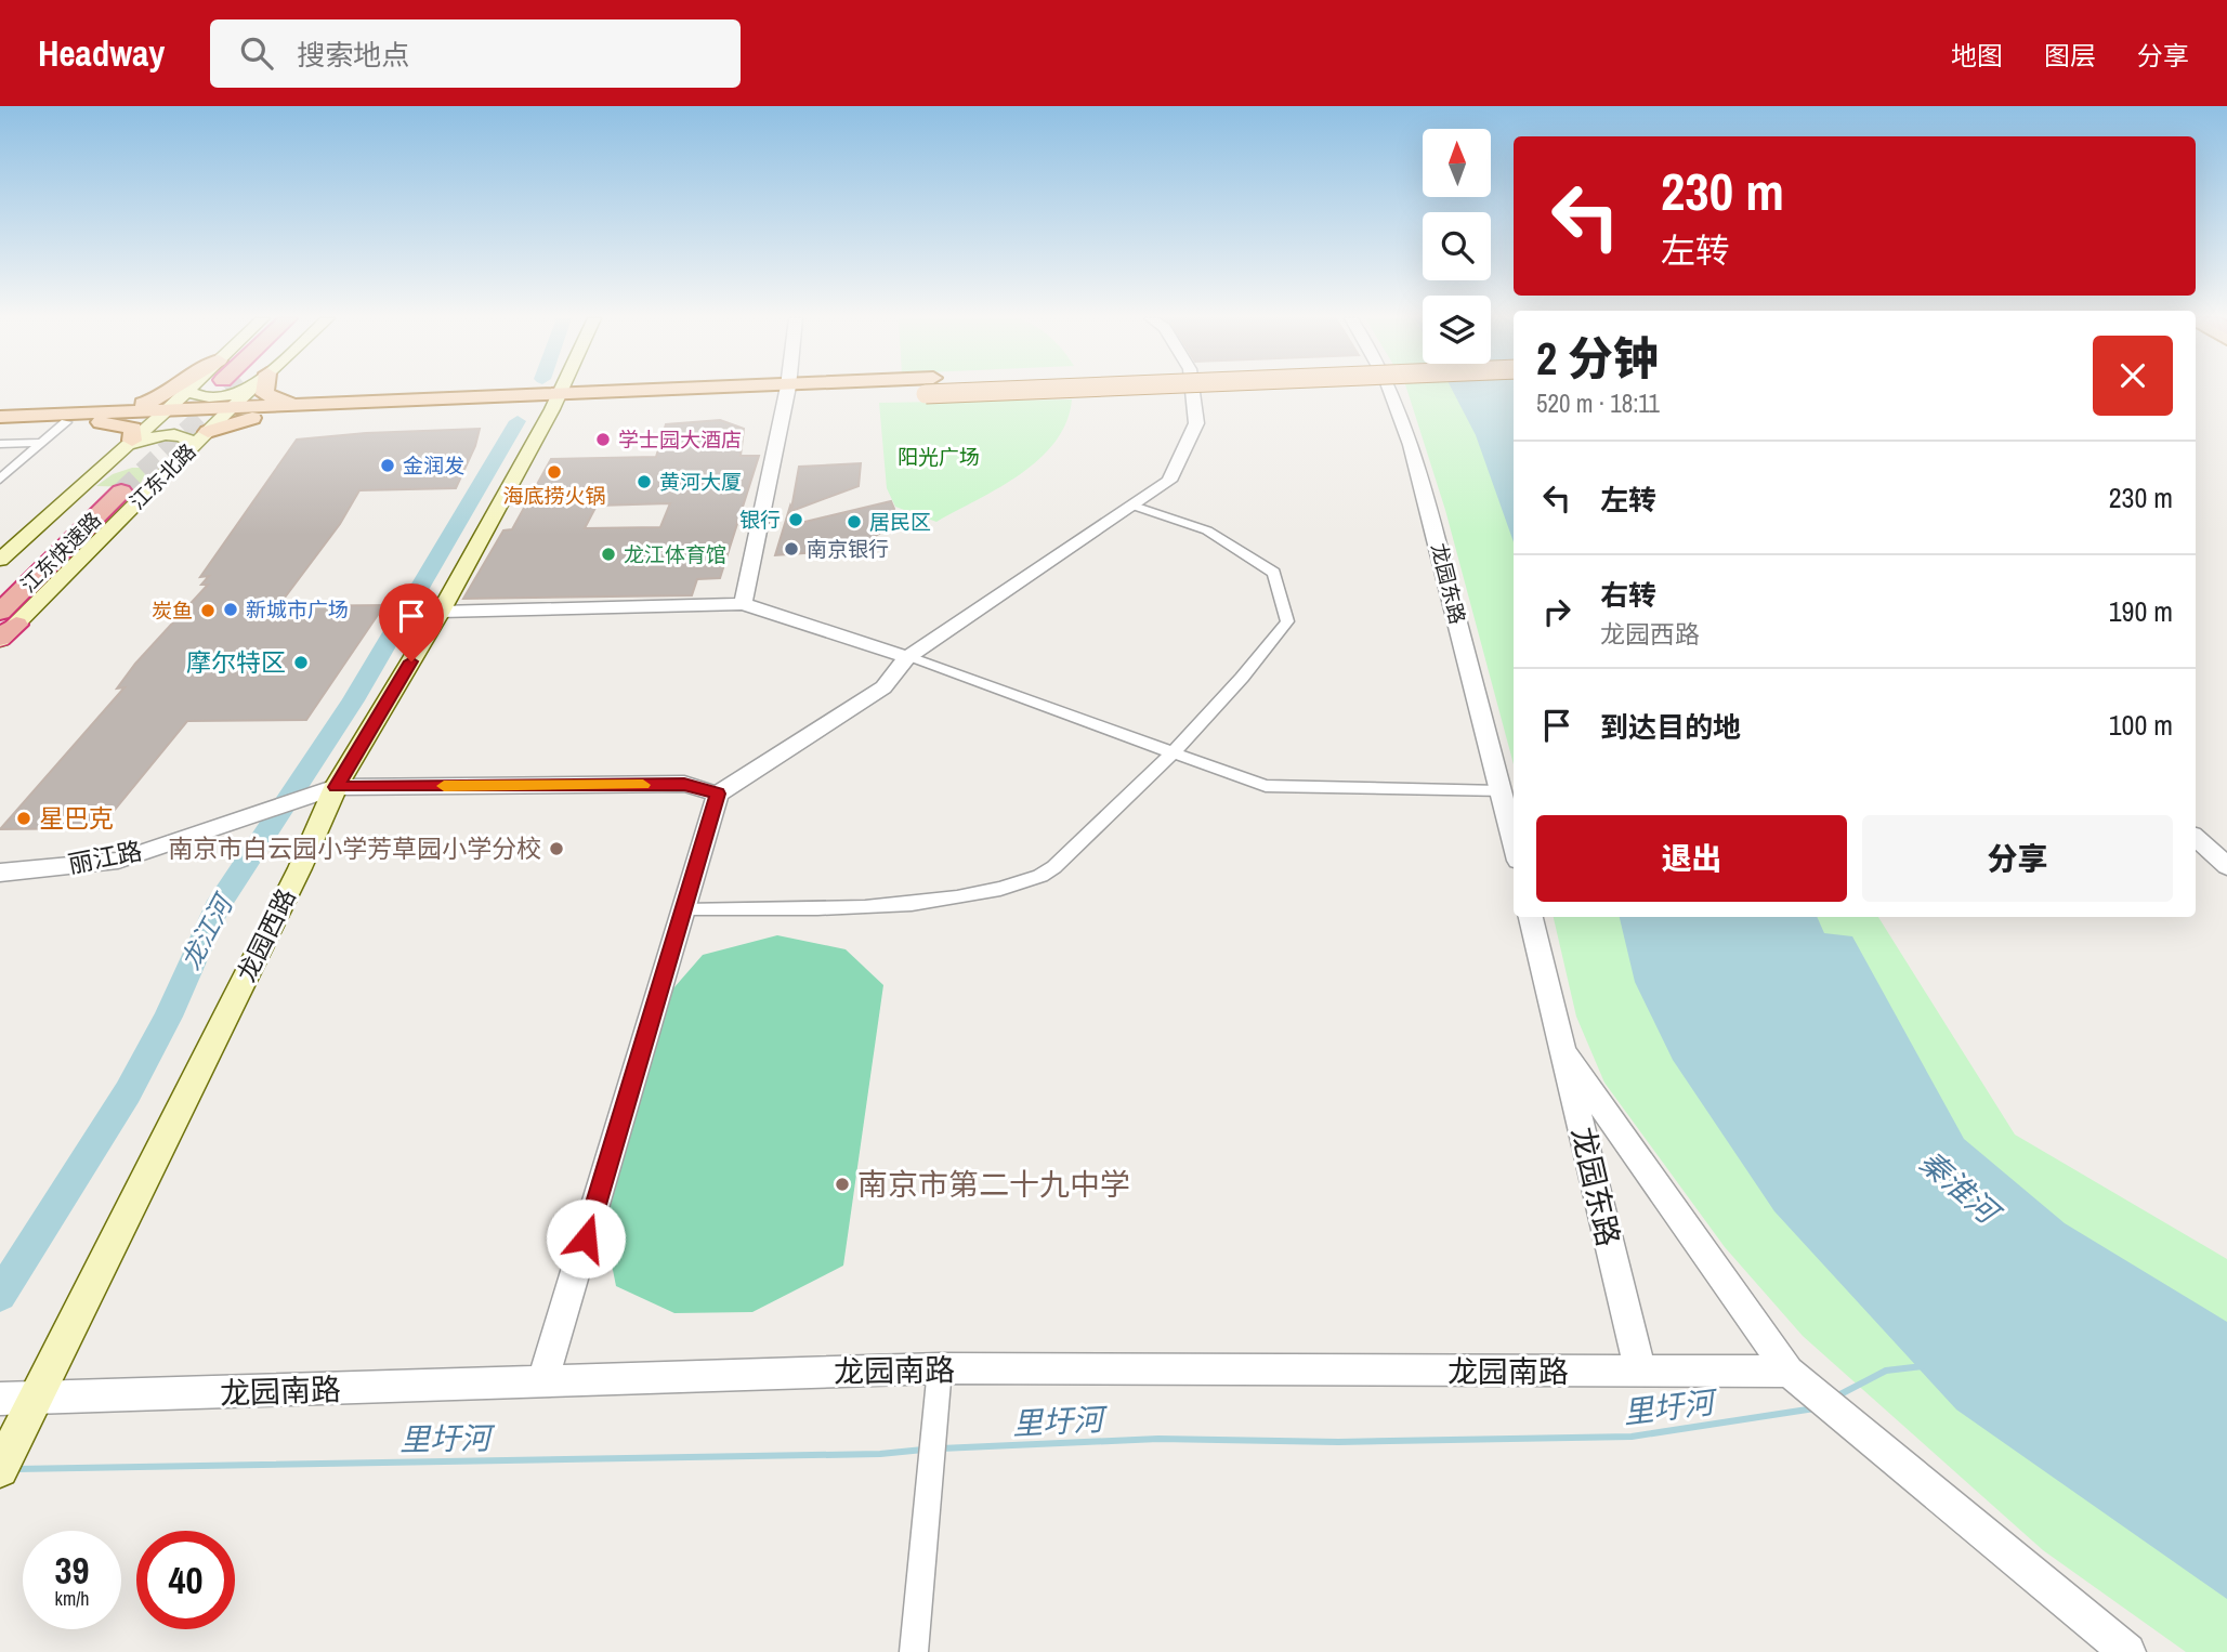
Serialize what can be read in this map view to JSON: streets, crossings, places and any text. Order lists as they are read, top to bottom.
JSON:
{
  "streets": {
    "highway": ["江东快速路"],
    "main road": ["江东北路", "龙园西路"],
    "street": ["龙园东路", "丽江路", "龙园南路"]
  },
  "crossings": [
    ["江东北路", "江东快速路"],
    ["龙园东路", "龙园南路"],
    ["丽江路", "龙园西路"],
    ["龙园西路", "龙园南路"]
  ],
  "water": ["龙江河", "秦淮河", "里圩河"],
  "parks": ["阳光广场"],
  "places": [
    "学士园大酒店",
    "金润发",
    "海底捞火锅",
    "黄河大厦",
    "银行",
    "居民区",
    "南京银行",
    "龙江体育馆",
    "新城市广场",
    "炭鱼",
    "摩尔特区",
    "星巴克",
    "南京市白云园小学芳草园小学分校",
    "南京市第二十九中学"
  ],
  "north": "top",
  "page": {
    "header": "Headway",
    "search": "搜索地点",
    "nav": ["地图", "图层", "分享"],
    "turn": ["230 m", "左转"],
    "heading": ["2 分钟", "520 m · 18:11"],
    "list": [
      {
        "name": "左转",
        "value": "230 m"
      },
      {
        "name": "右转",
        "note": "龙园西路",
        "value": "190 m"
      },
      {
        "name": "到达目的地",
        "value": "100 m"
      }
    ],
    "buttons": ["退出", "分享"],
    "speed": "39 km/h",
    "limit": "40"
  }
}
